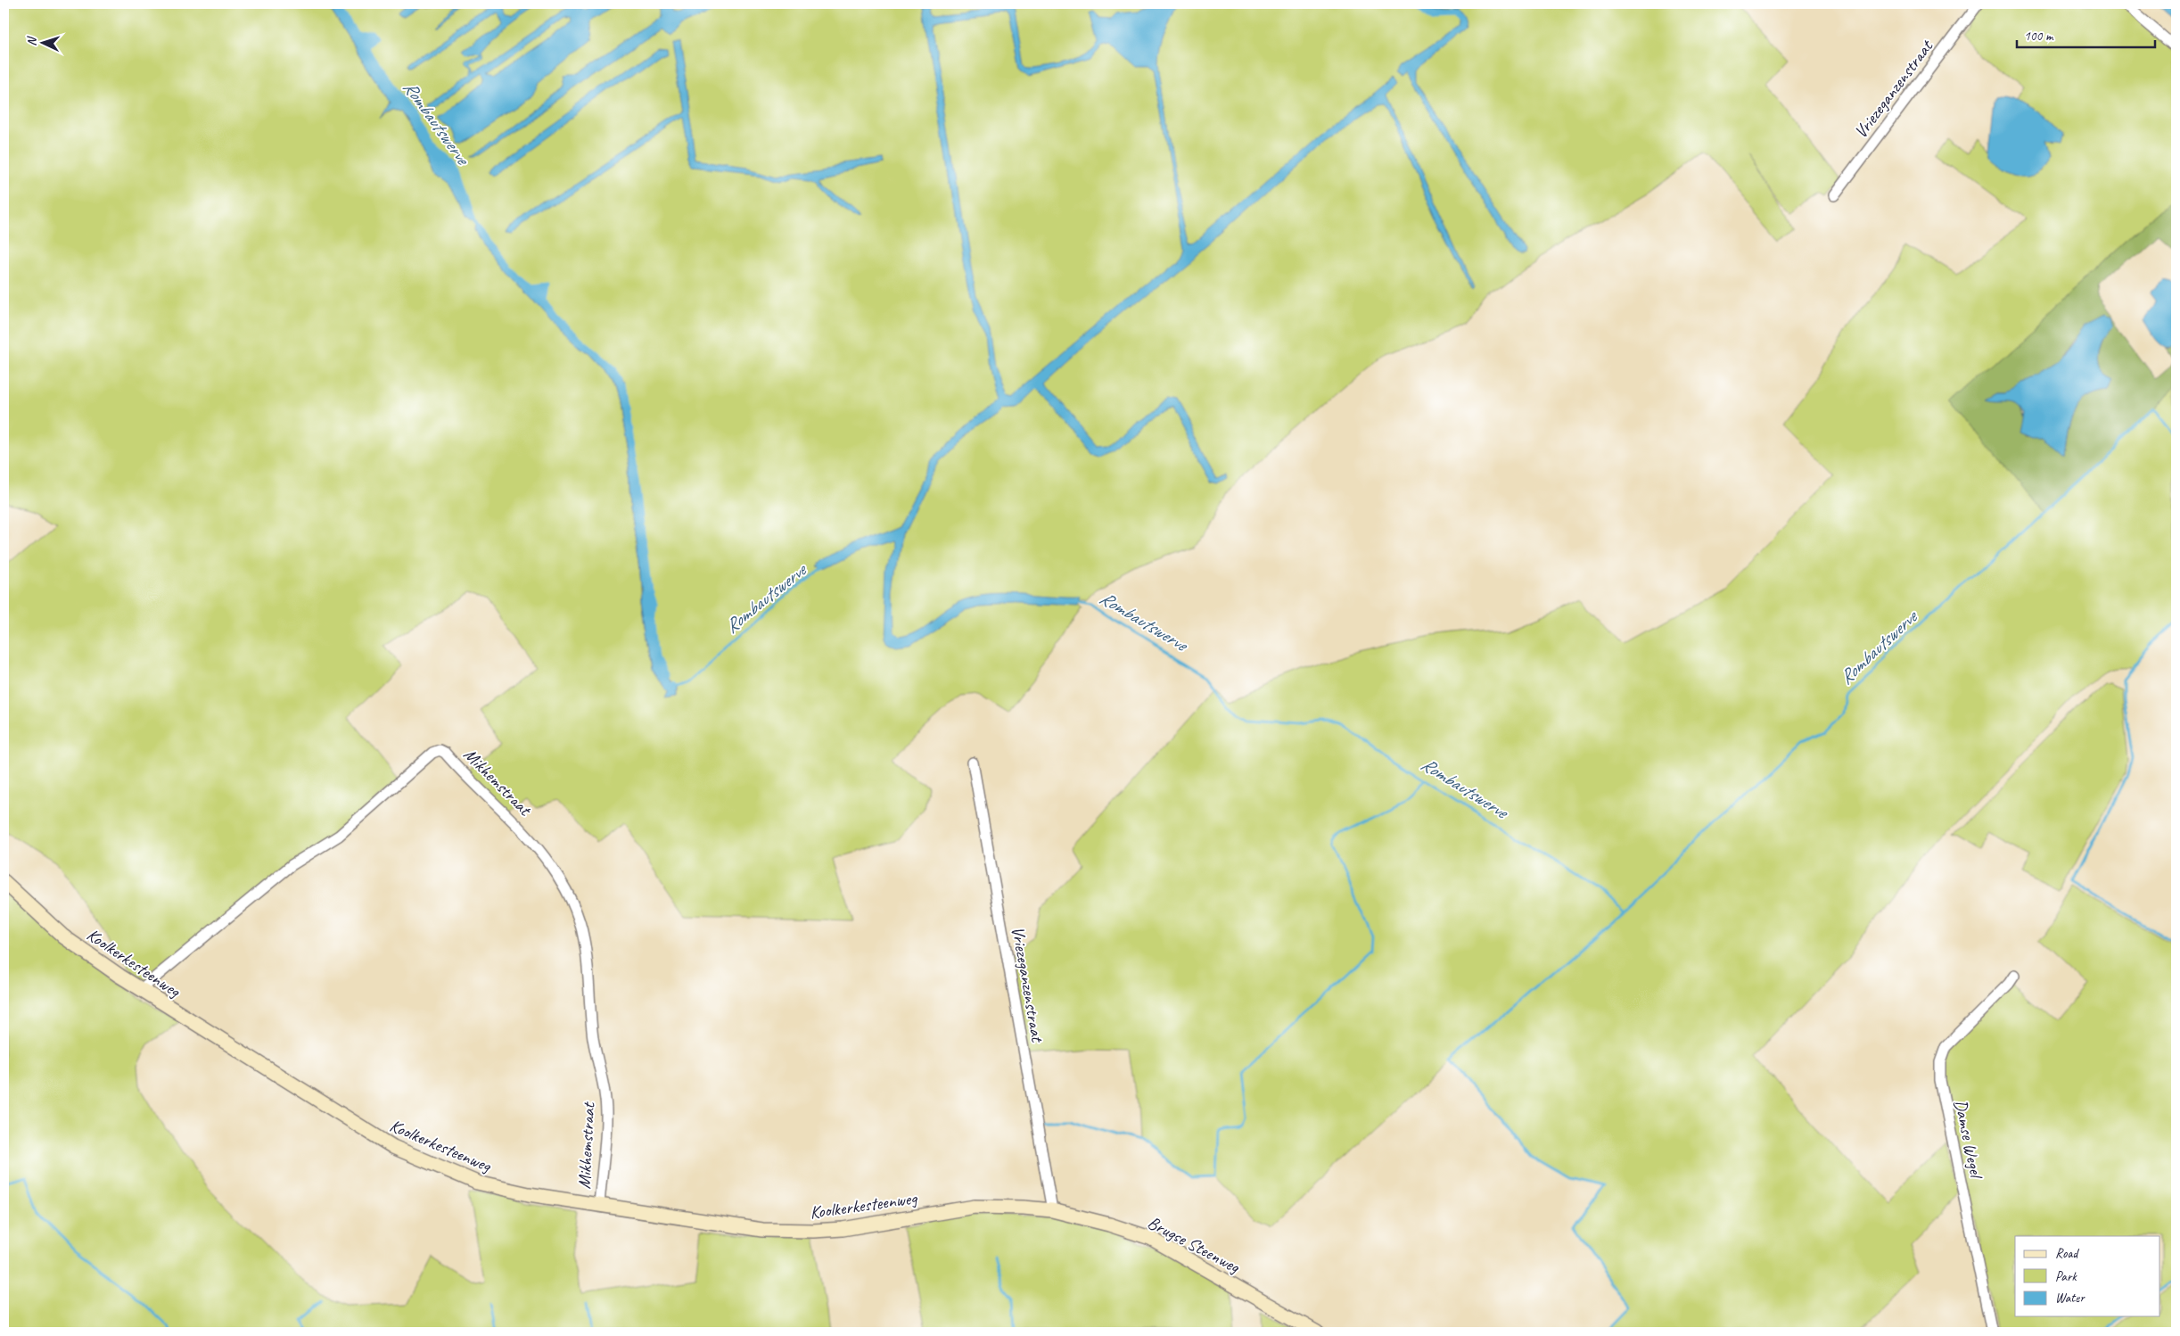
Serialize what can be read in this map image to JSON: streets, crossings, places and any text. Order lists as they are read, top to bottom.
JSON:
{
  "streets": {
    "main road": ["Koolkerkesteenweg", "Brugse Steenweg"],
    "street": ["Vriezeganzenstraat", "Mikhemstraat", "Damse Wegel"]
  },
  "crossings": [
    ["Vriezeganzenstraat", "Brugse Steenweg"],
    ["Mikhemstraat", "Koolkerkesteenweg"],
    ["Koolkerkesteenweg", "Brugse Steenweg"]
  ],
  "water": ["Rombautswerve"],
  "legend": ["Road", "Park", "Water"],
  "scale_bar": "100 m",
  "north": "left"
}
